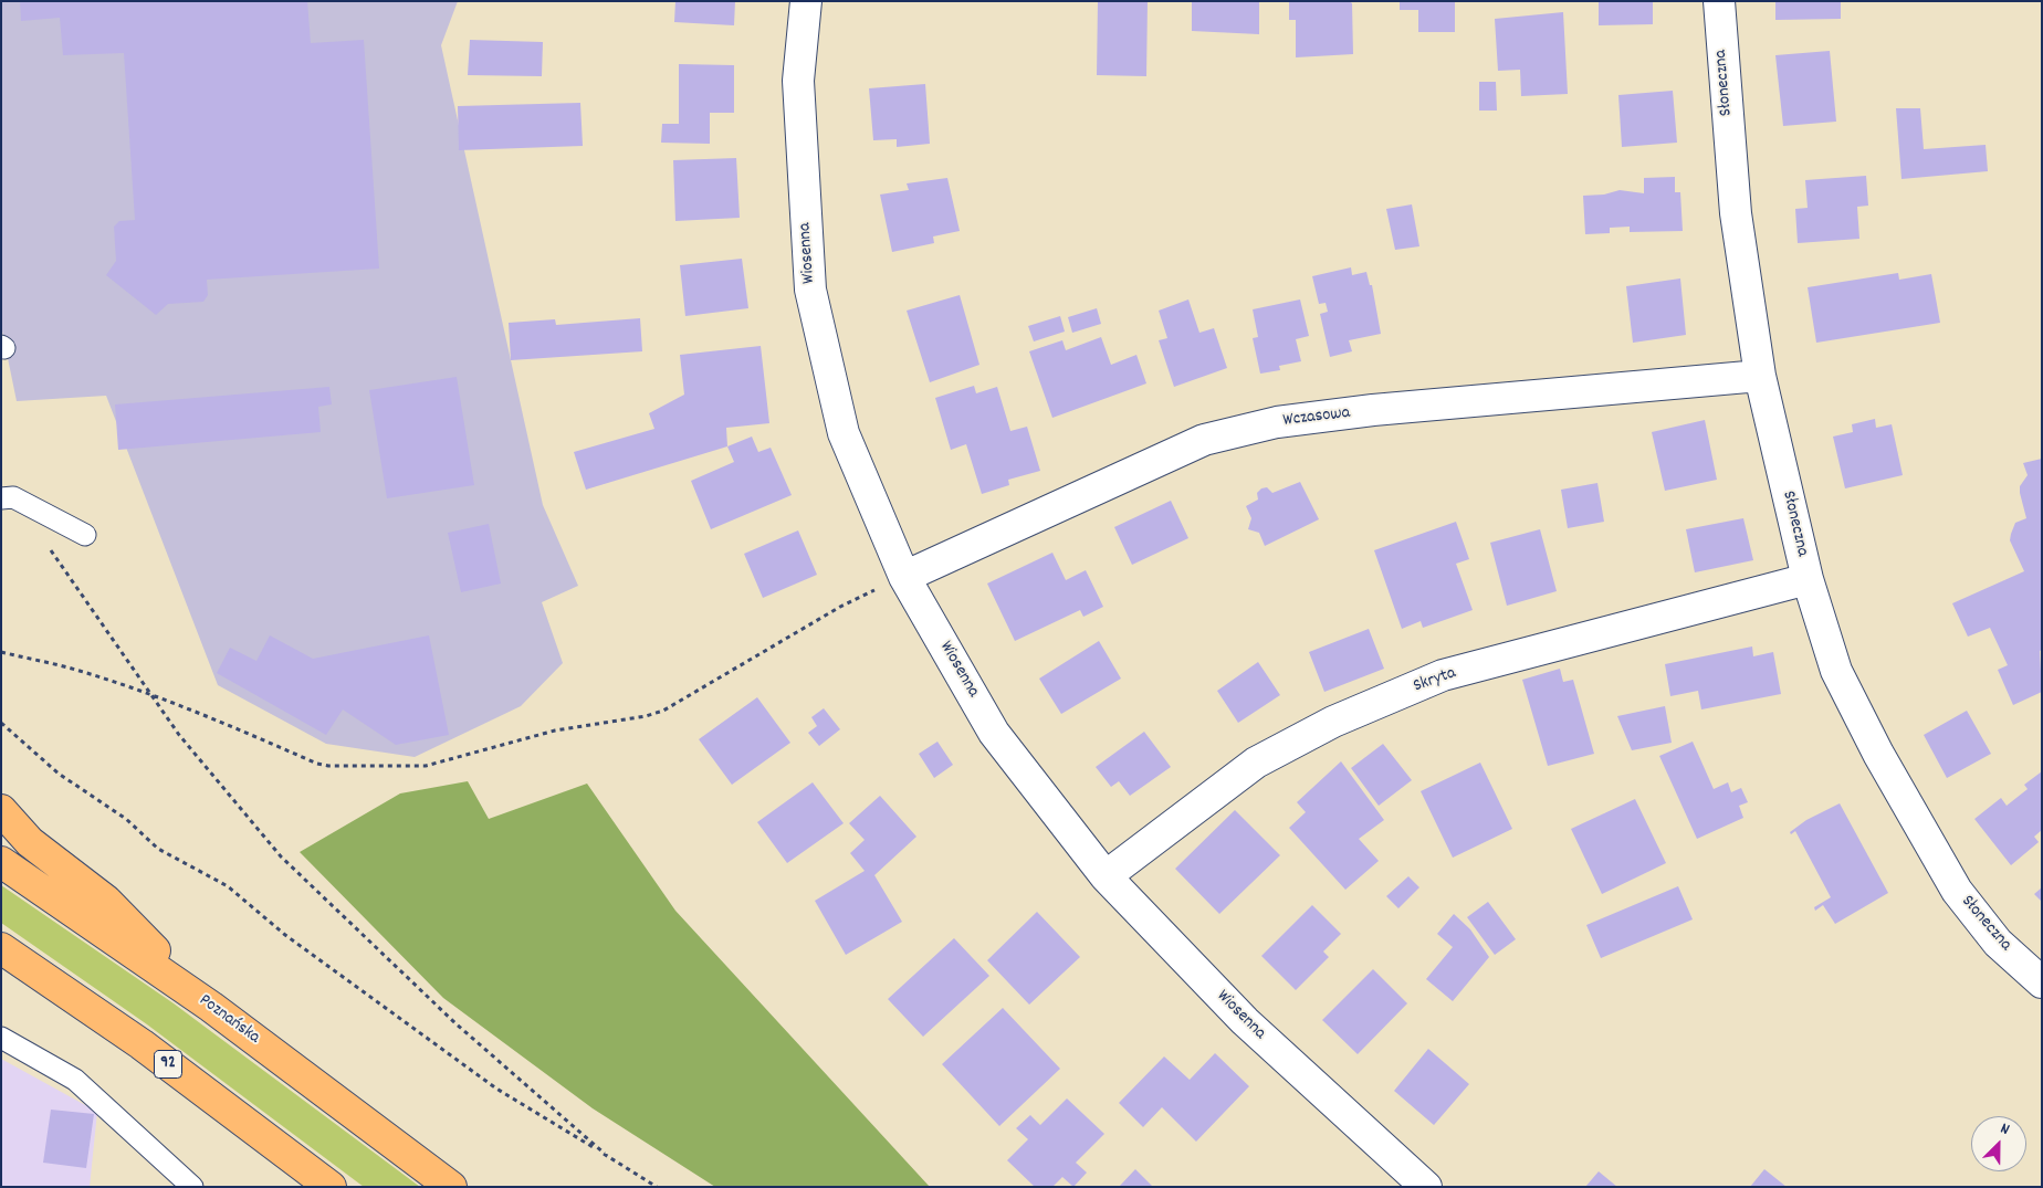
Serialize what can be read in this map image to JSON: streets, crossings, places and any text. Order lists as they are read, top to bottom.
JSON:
{
  "streets": {
    "main road": ["Poznańska", "92"],
    "street": [
      "Słoneczna",
      "Wiosenna",
      "Wczasowa",
      "Skryta"
    ]
  },
  "crossings": [
    ["Słoneczna", "Wczasowa"],
    ["Słoneczna", "Skryta"],
    ["Wiosenna", "Wczasowa"],
    ["Wiosenna", "Skryta"]
  ],
  "north": "top right"
}
